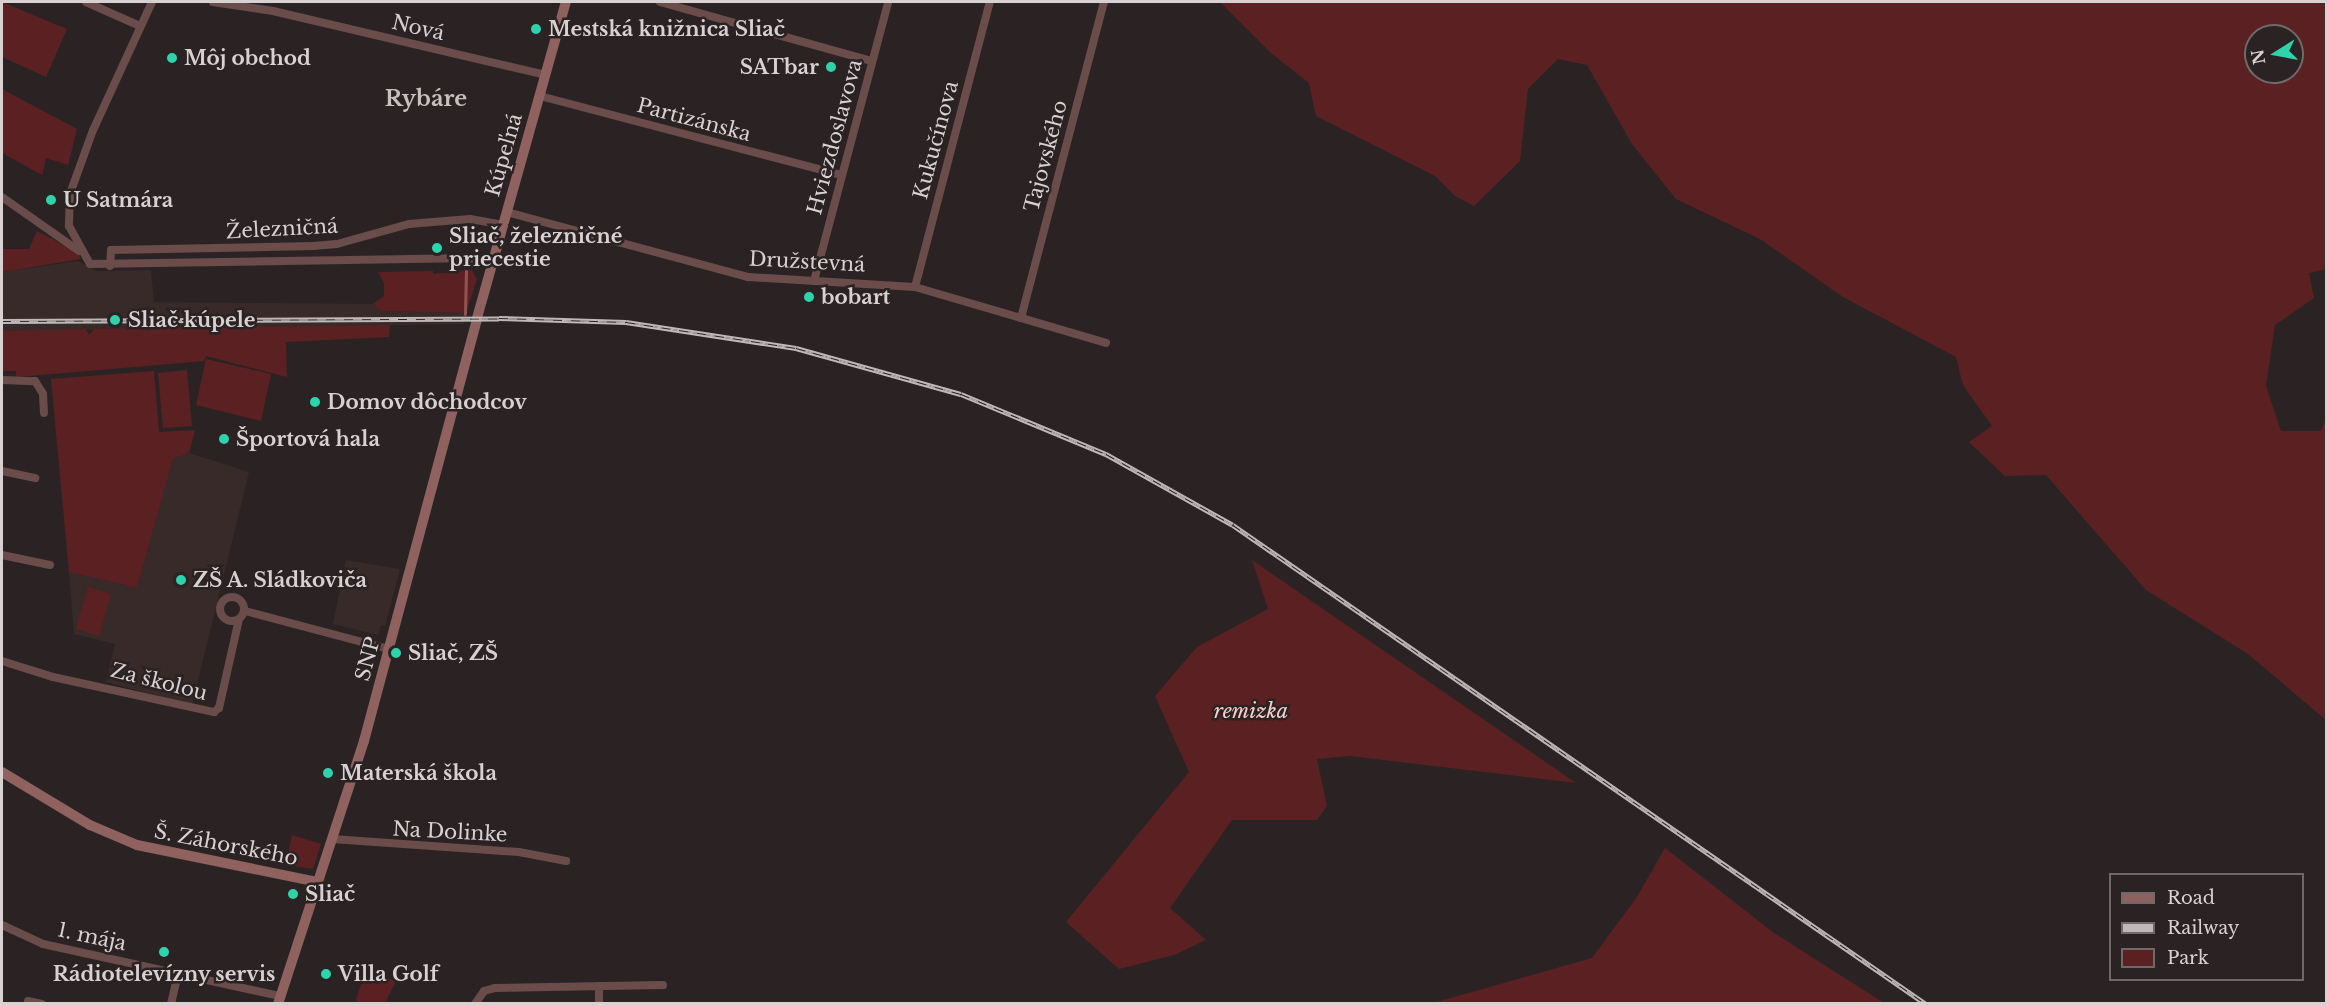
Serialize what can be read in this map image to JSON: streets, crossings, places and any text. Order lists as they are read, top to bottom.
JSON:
{
  "streets": {
    "street": [
      "Nová",
      "Partizánska",
      "Hviezdoslavova",
      "Kukučínova",
      "Kúpeľná",
      "Tajovského",
      "Železničná",
      "Družstevná",
      "SNP",
      "Za školou",
      "Na Dolinke",
      "Š. Záhorského",
      "1. mája"
    ]
  },
  "crossings": [
    ["Nová", "Kúpeľná"],
    ["Partizánska", "Hviezdoslavova"],
    ["Partizánska", "Kúpeľná"],
    ["Hviezdoslavova", "Družstevná"],
    ["Kukučínova", "Družstevná"],
    ["Kúpeľná", "Železničná"],
    ["Kúpeľná", "Družstevná"],
    ["Kúpeľná", "SNP"],
    ["Tajovského", "Družstevná"],
    ["SNP", "Na Dolinke"],
    ["SNP", "Š. Záhorského"],
    ["SNP", "1. mája"]
  ],
  "districts": ["Rybáre"],
  "parks": ["remizka"],
  "places": [
    "Mestská knižnica Sliač",
    "Môj obchod",
    "SATbar",
    "U Satmára",
    "Sliač, železničné priecestie",
    "bobart",
    "Sliač kúpele",
    "Domov dôchodcov",
    "Športová hala",
    "ZŠ A. Sládkoviča",
    "Sliač, ZŠ",
    "Materská škola",
    "Sliač",
    "Rádiotelevízny servis",
    "Villa Golf"
  ],
  "legend": ["Road", "Railway", "Park"],
  "north": "left"
}
